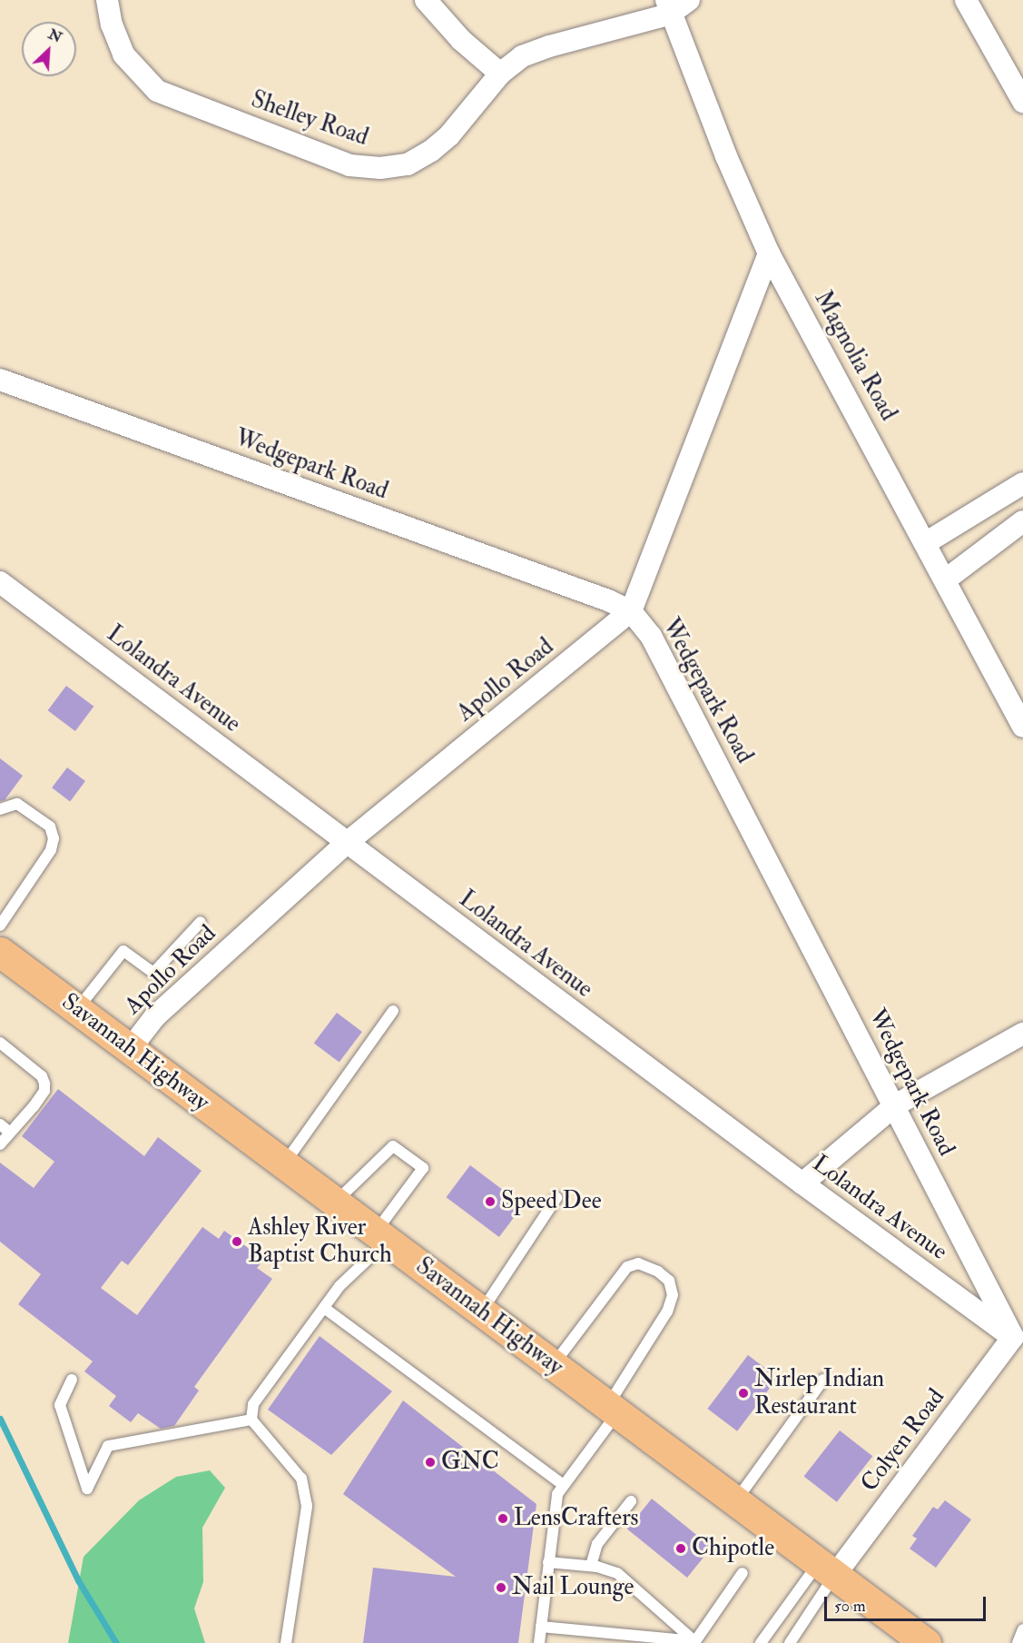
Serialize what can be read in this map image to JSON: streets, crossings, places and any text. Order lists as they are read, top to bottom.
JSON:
{
  "streets": {
    "highway": ["Savannah Highway"],
    "street": [
      "Shelley Road",
      "Magnolia Road",
      "Wedgepark Road",
      "Lolandra Avenue",
      "Apollo Road",
      "Colyen Road"
    ]
  },
  "crossings": [
    ["Shelley Road", "Magnolia Road"],
    ["Magnolia Road", "Apollo Road"],
    ["Wedgepark Road", "Lolandra Avenue"],
    ["Wedgepark Road", "Apollo Road"],
    ["Wedgepark Road", "Colyen Road"],
    ["Lolandra Avenue", "Apollo Road"],
    ["Lolandra Avenue", "Colyen Road"],
    ["Apollo Road", "Savannah Highway"],
    ["Savannah Highway", "Colyen Road"]
  ],
  "places": [
    "Speed Dee",
    "Ashley River Baptist Church",
    "Nirlep Indian Restaurant",
    "GNC",
    "LensCrafters",
    "Chipotle",
    "Nail Lounge"
  ],
  "scale_bar": "50 m",
  "north": "top right"
}
